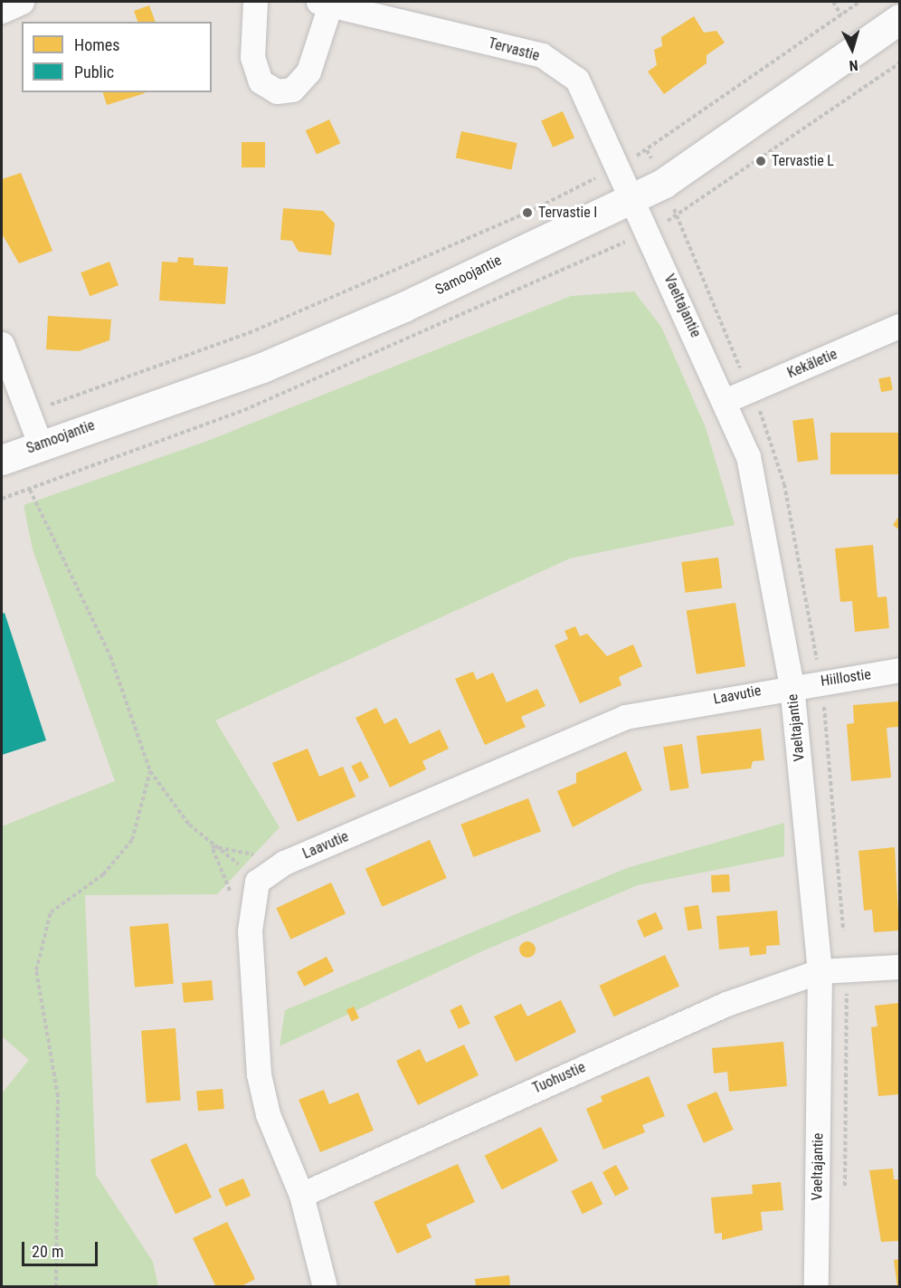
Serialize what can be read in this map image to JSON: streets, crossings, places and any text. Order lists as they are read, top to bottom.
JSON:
{
  "streets": {
    "street": [
      "Tervastie",
      "Samoojantie",
      "Vaeltajantie",
      "Kekäletie",
      "Hiillostie",
      "Laavutie",
      "Tuohustie"
    ]
  },
  "crossings": [
    ["Tervastie", "Samoojantie"],
    ["Tervastie", "Vaeltajantie"],
    ["Samoojantie", "Vaeltajantie"],
    ["Vaeltajantie", "Kekäletie"],
    ["Vaeltajantie", "Hiillostie"],
    ["Vaeltajantie", "Laavutie"],
    ["Vaeltajantie", "Tuohustie"],
    ["Hiillostie", "Laavutie"]
  ],
  "places": ["Tervastie L", "Tervastie I"],
  "legend": ["Homes", "Public"],
  "scale_bar": "20 m",
  "north": "bottom"
}
